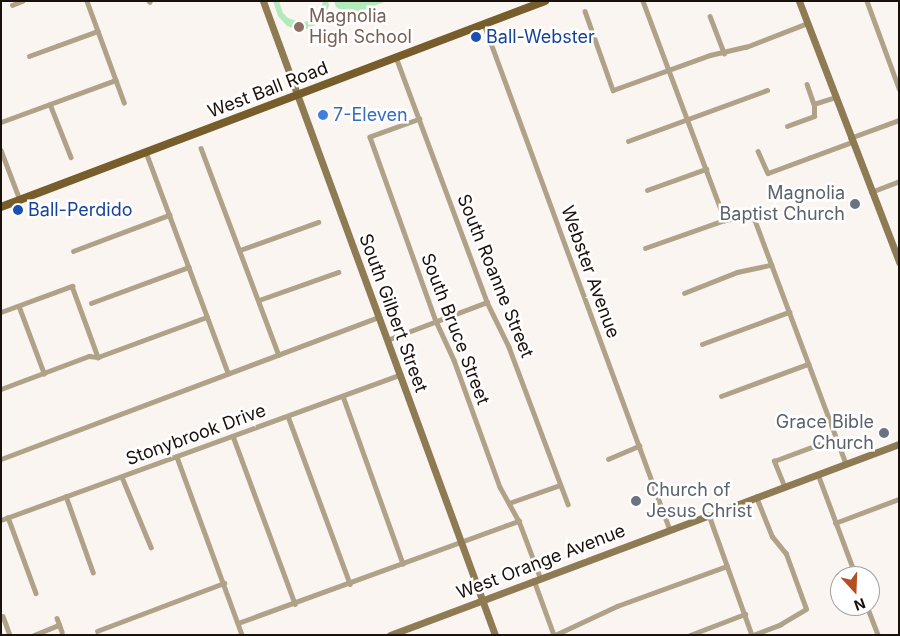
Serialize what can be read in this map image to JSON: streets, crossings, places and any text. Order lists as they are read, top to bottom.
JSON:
{
  "streets": {
    "main road": ["West Ball Road"],
    "street": [
      "Webster Avenue",
      "South Roanne Street",
      "South Gilbert Street",
      "South Bruce Street",
      "Stonybrook Drive",
      "West Orange Avenue"
    ]
  },
  "crossings": [
    ["West Ball Road", "Webster Avenue"],
    ["West Ball Road", "South Roanne Street"],
    ["West Ball Road", "South Gilbert Street"],
    ["Webster Avenue", "West Orange Avenue"],
    ["South Roanne Street", "South Bruce Street"],
    ["South Gilbert Street", "Stonybrook Drive"],
    ["South Gilbert Street", "West Orange Avenue"],
    ["South Bruce Street", "West Orange Avenue"]
  ],
  "places": [
    "Magnolia High School",
    "Ball-Webster",
    "7-Eleven",
    "Magnolia Baptist Church",
    "Ball-Perdido",
    "Grace Bible Church",
    "Church of Jesus Christ"
  ],
  "north": "bottom"
}
